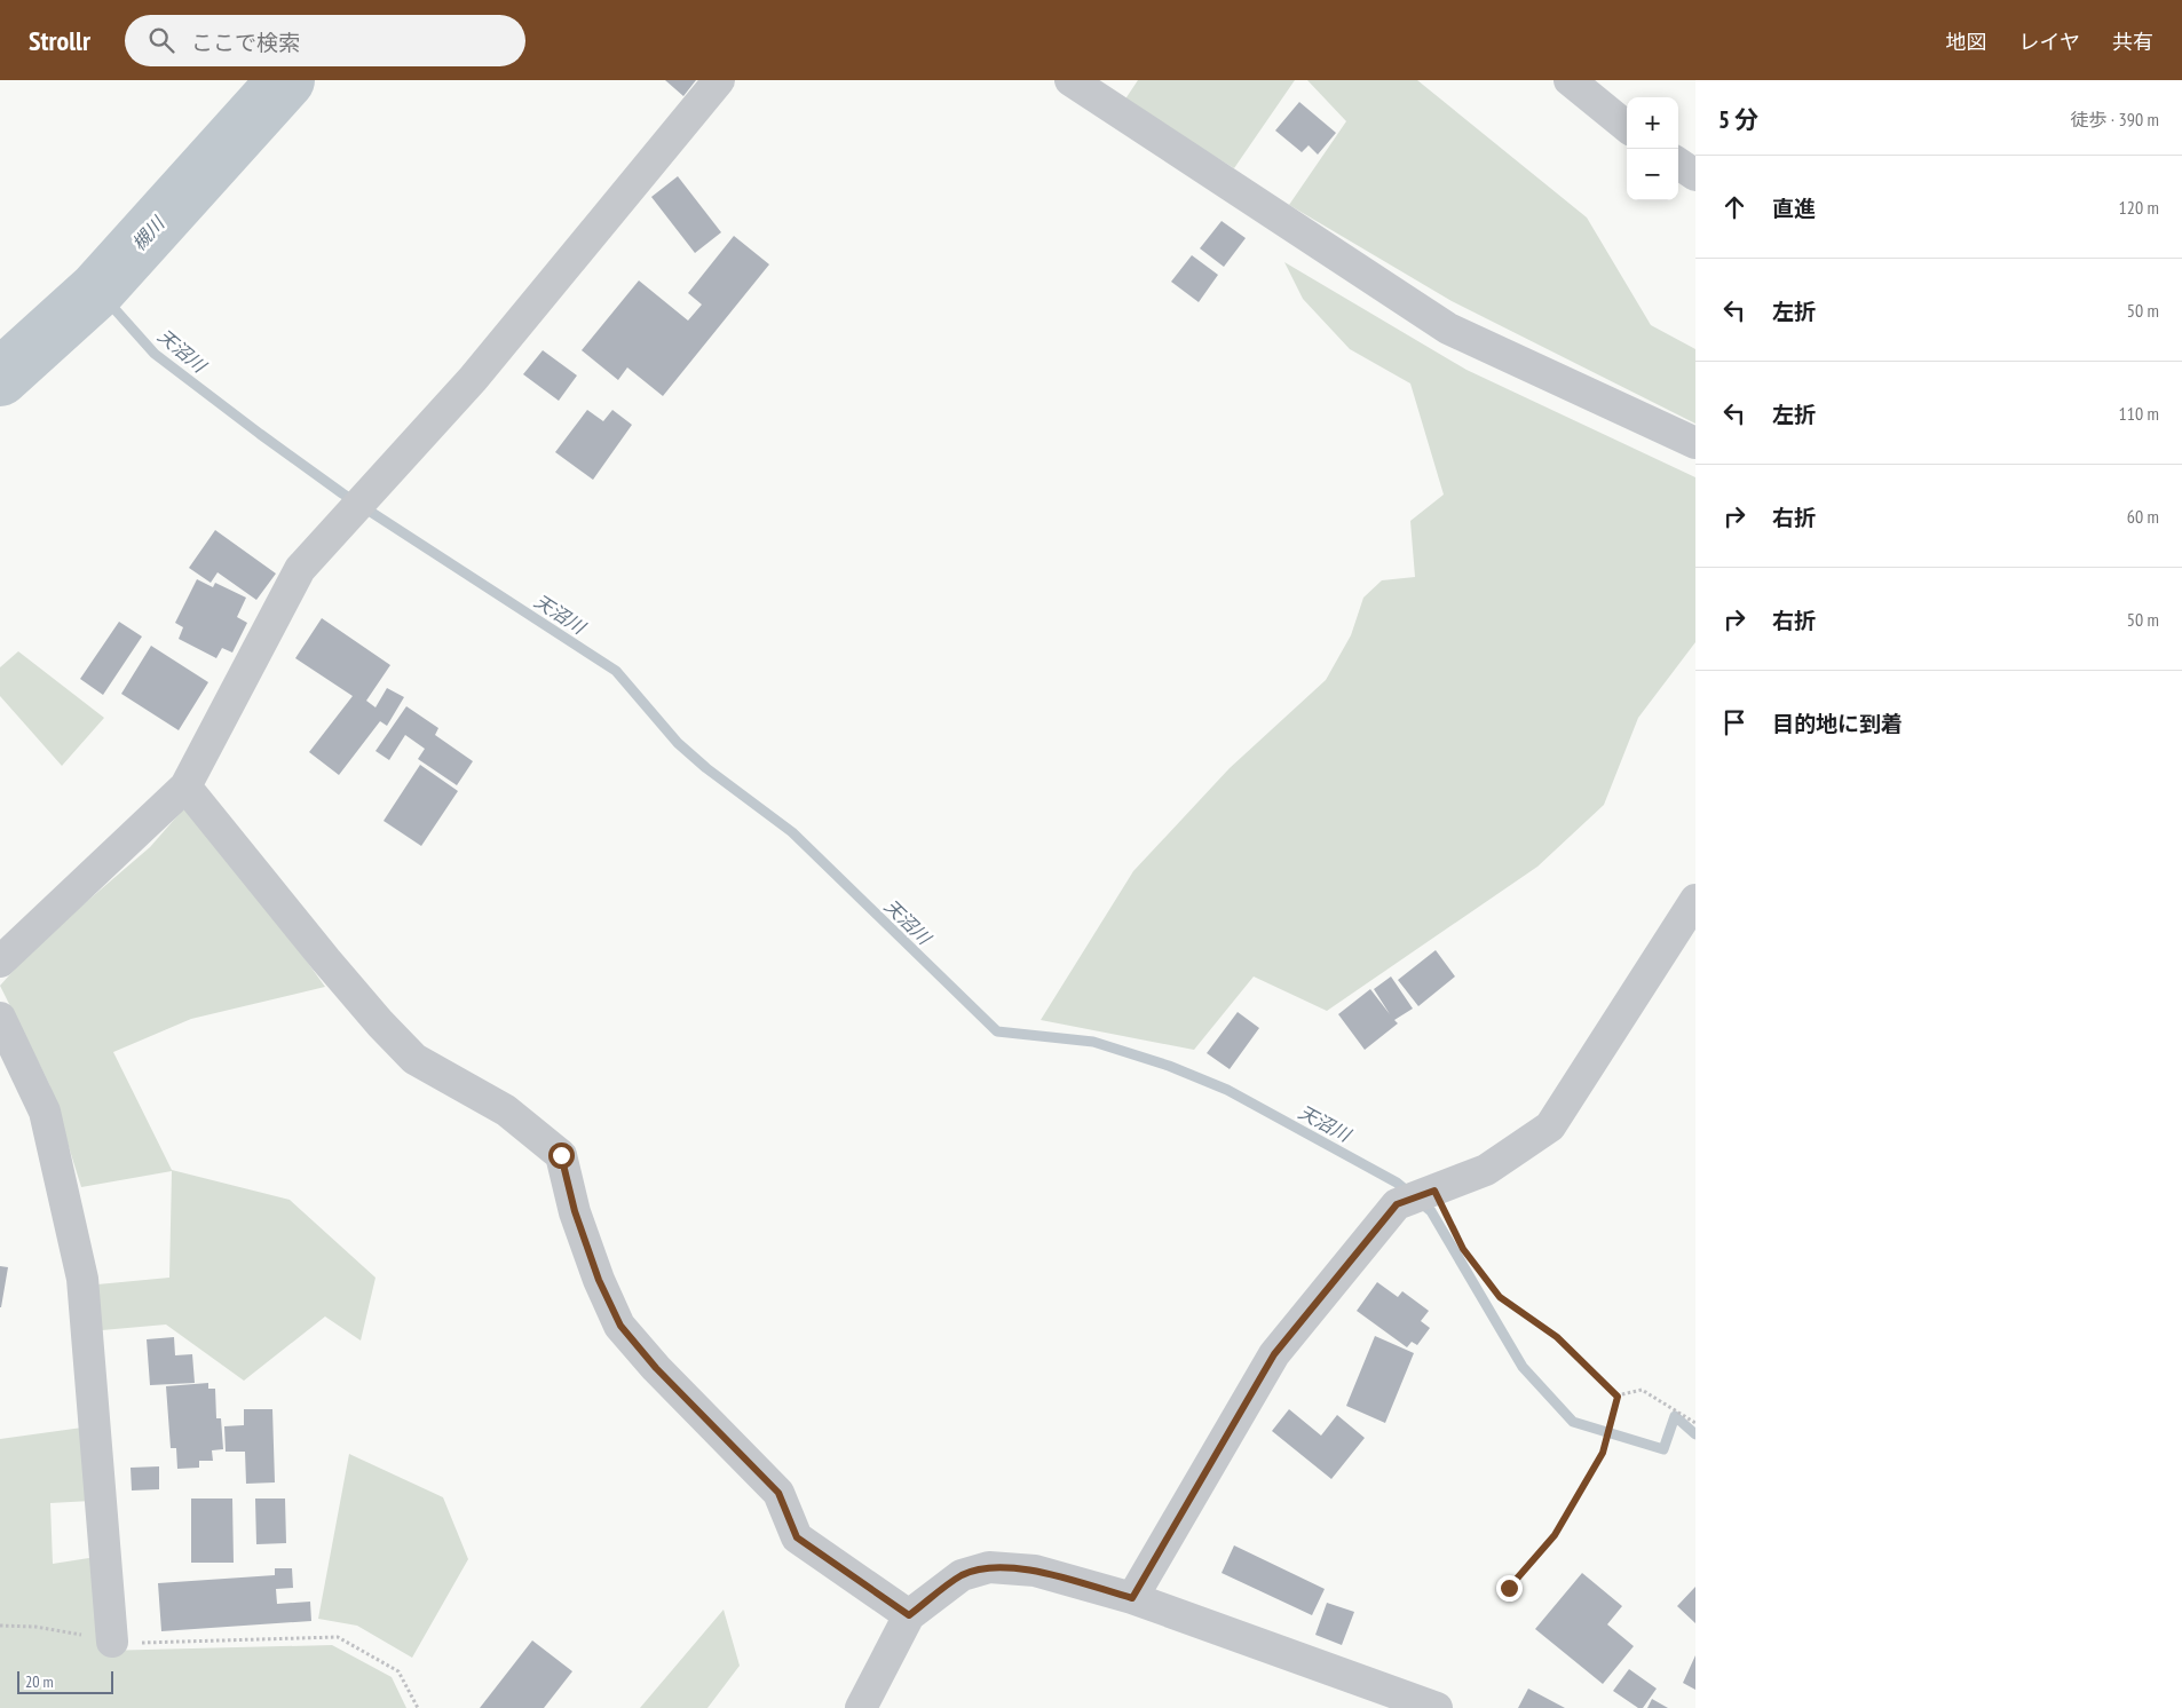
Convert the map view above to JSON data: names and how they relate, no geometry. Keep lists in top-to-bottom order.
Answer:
{
  "water": ["槻川", "天沼川"],
  "scale_bar": "20 m",
  "page": {
    "header": "Strollr",
    "search": "ここで検索",
    "nav": ["地図", "レイヤ", "共有"],
    "heading": ["5 分", "徒歩 · 390 m"],
    "map_buttons": ["+", "−"],
    "list": [
      ["直進", "120 m"],
      ["左折", "50 m"],
      ["左折", "110 m"],
      ["右折", "60 m"],
      ["右折", "50 m"],
      "目的地に到着"
    ],
    "scale": "20 m"
  }
}
